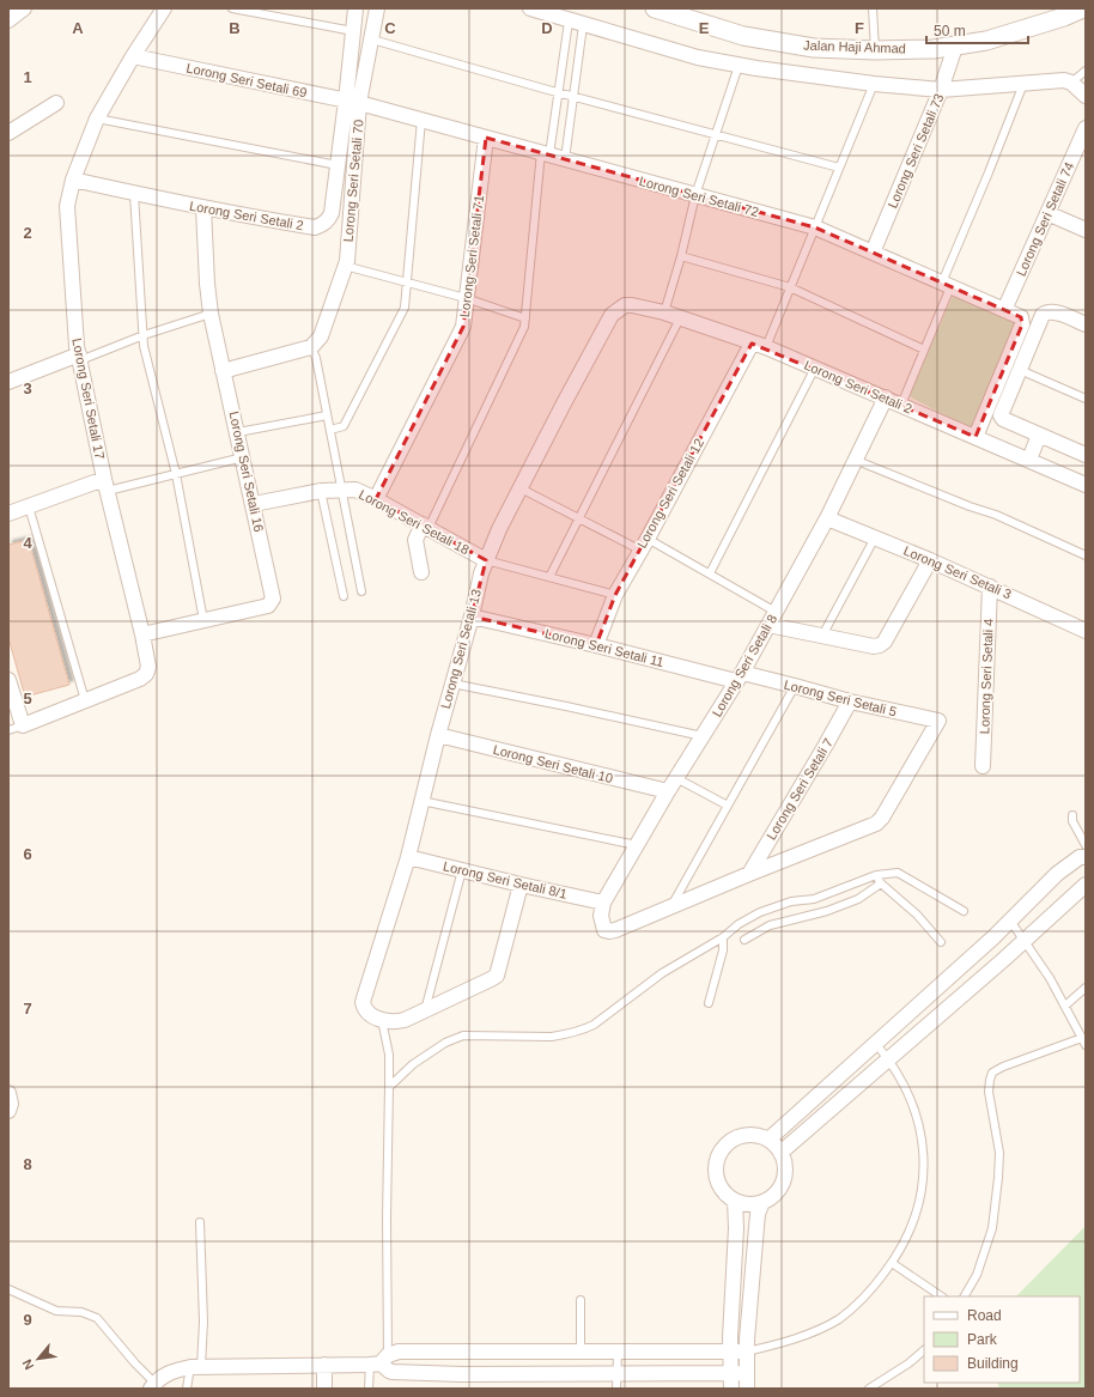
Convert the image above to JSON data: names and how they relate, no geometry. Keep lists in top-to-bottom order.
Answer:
{
  "streets": {
    "street": [
      "Jalan Haji Ahmad",
      "Lorong Seri Setali 69",
      "Lorong Seri Setali 73",
      "Lorong Seri Setali 70",
      "Lorong Seri Setali 72",
      "Lorong Seri Setali 2",
      "Lorong Seri Setali 74",
      "Lorong Seri Setali 71",
      "Lorong Seri Setali 17",
      "Lorong Seri Setali 16",
      "Lorong Seri Setali 12",
      "Lorong Seri Setali 18",
      "Lorong Seri Setali 3",
      "Lorong Seri Setali 11",
      "Lorong Seri Setali 13",
      "Lorong Seri Setali 8",
      "Lorong Seri Setali 4",
      "Lorong Seri Setali 5",
      "Lorong Seri Setali 10",
      "Lorong Seri Setali 7",
      "Lorong Seri Setali 8/1"
    ]
  },
  "crossings": [
    ["Jalan Haji Ahmad", "Lorong Seri Setali 73"],
    ["Lorong Seri Setali 69", "Lorong Seri Setali 70"],
    ["Lorong Seri Setali 69", "Lorong Seri Setali 72"],
    ["Lorong Seri Setali 69", "Lorong Seri Setali 2"],
    ["Lorong Seri Setali 69", "Lorong Seri Setali 17"],
    ["Lorong Seri Setali 73", "Lorong Seri Setali 72"],
    ["Lorong Seri Setali 70", "Lorong Seri Setali 72"],
    ["Lorong Seri Setali 70", "Lorong Seri Setali 2"],
    ["Lorong Seri Setali 72", "Lorong Seri Setali 2"],
    ["Lorong Seri Setali 72", "Lorong Seri Setali 74"],
    ["Lorong Seri Setali 72", "Lorong Seri Setali 71"],
    ["Lorong Seri Setali 2", "Lorong Seri Setali 17"],
    ["Lorong Seri Setali 2", "Lorong Seri Setali 16"],
    ["Lorong Seri Setali 2", "Lorong Seri Setali 12"],
    ["Lorong Seri Setali 2", "Lorong Seri Setali 13"],
    ["Lorong Seri Setali 2", "Lorong Seri Setali 8"],
    ["Lorong Seri Setali 71", "Lorong Seri Setali 18"],
    ["Lorong Seri Setali 17", "Lorong Seri Setali 16"],
    ["Lorong Seri Setali 16", "Lorong Seri Setali 18"],
    ["Lorong Seri Setali 12", "Lorong Seri Setali 11"],
    ["Lorong Seri Setali 18", "Lorong Seri Setali 13"],
    ["Lorong Seri Setali 3", "Lorong Seri Setali 8"],
    ["Lorong Seri Setali 3", "Lorong Seri Setali 4"],
    ["Lorong Seri Setali 11", "Lorong Seri Setali 13"],
    ["Lorong Seri Setali 11", "Lorong Seri Setali 8"],
    ["Lorong Seri Setali 11", "Lorong Seri Setali 5"],
    ["Lorong Seri Setali 13", "Lorong Seri Setali 10"],
    ["Lorong Seri Setali 13", "Lorong Seri Setali 8/1"],
    ["Lorong Seri Setali 8", "Lorong Seri Setali 5"],
    ["Lorong Seri Setali 8", "Lorong Seri Setali 10"],
    ["Lorong Seri Setali 8", "Lorong Seri Setali 8/1"],
    ["Lorong Seri Setali 5", "Lorong Seri Setali 7"]
  ],
  "legend": ["Road", "Park", "Building"],
  "scale_bar": "50 m",
  "north": "bottom left",
  "grid": {
    "columns": [
      "A",
      "B",
      "C",
      "D",
      "E",
      "F"
    ],
    "rows": [
      "1",
      "2",
      "3",
      "4",
      "5",
      "6",
      "7",
      "8",
      "9"
    ]
  }
}
